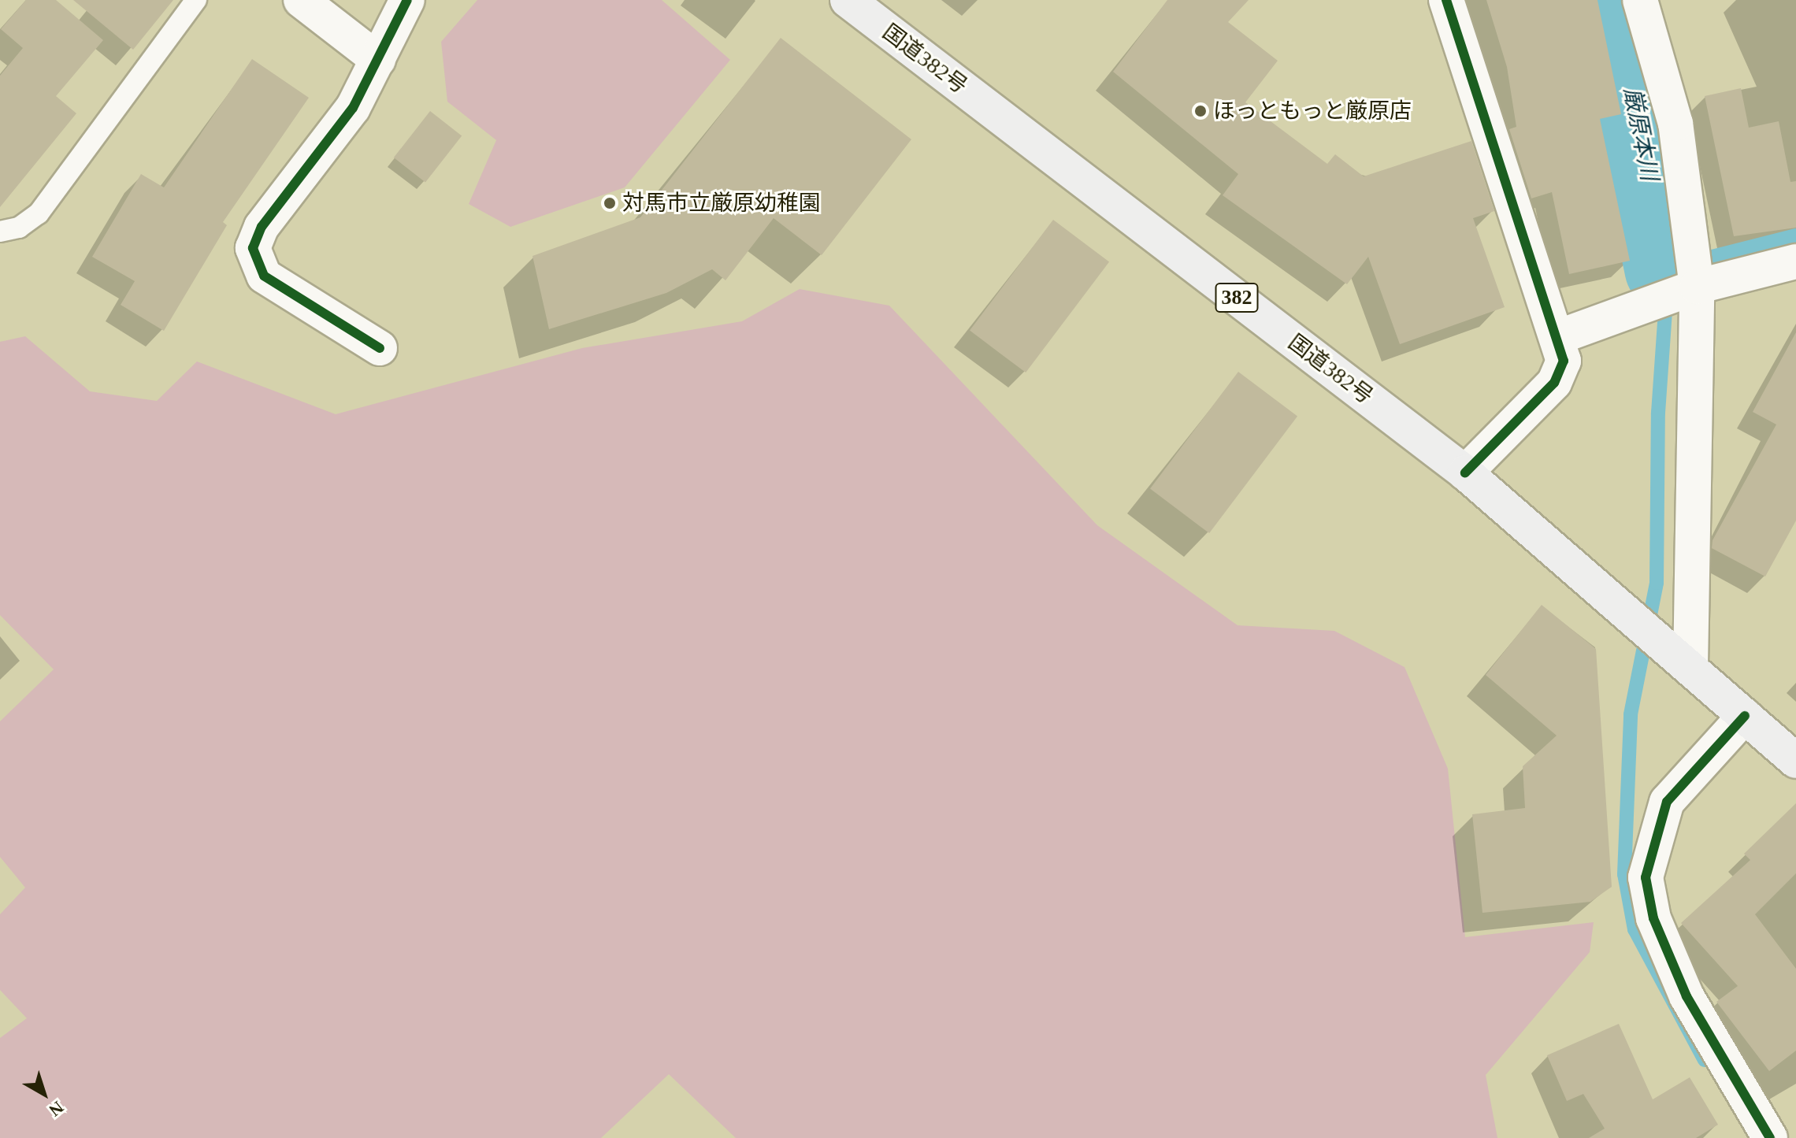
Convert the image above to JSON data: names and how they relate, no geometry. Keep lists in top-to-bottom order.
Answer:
{
  "streets": {
    "highway": ["国道382号", "382"]
  },
  "water": ["厳原本川"],
  "places": ["ほっともっと厳原店", "対馬市立厳原幼稚園"],
  "north": "bottom right"
}
